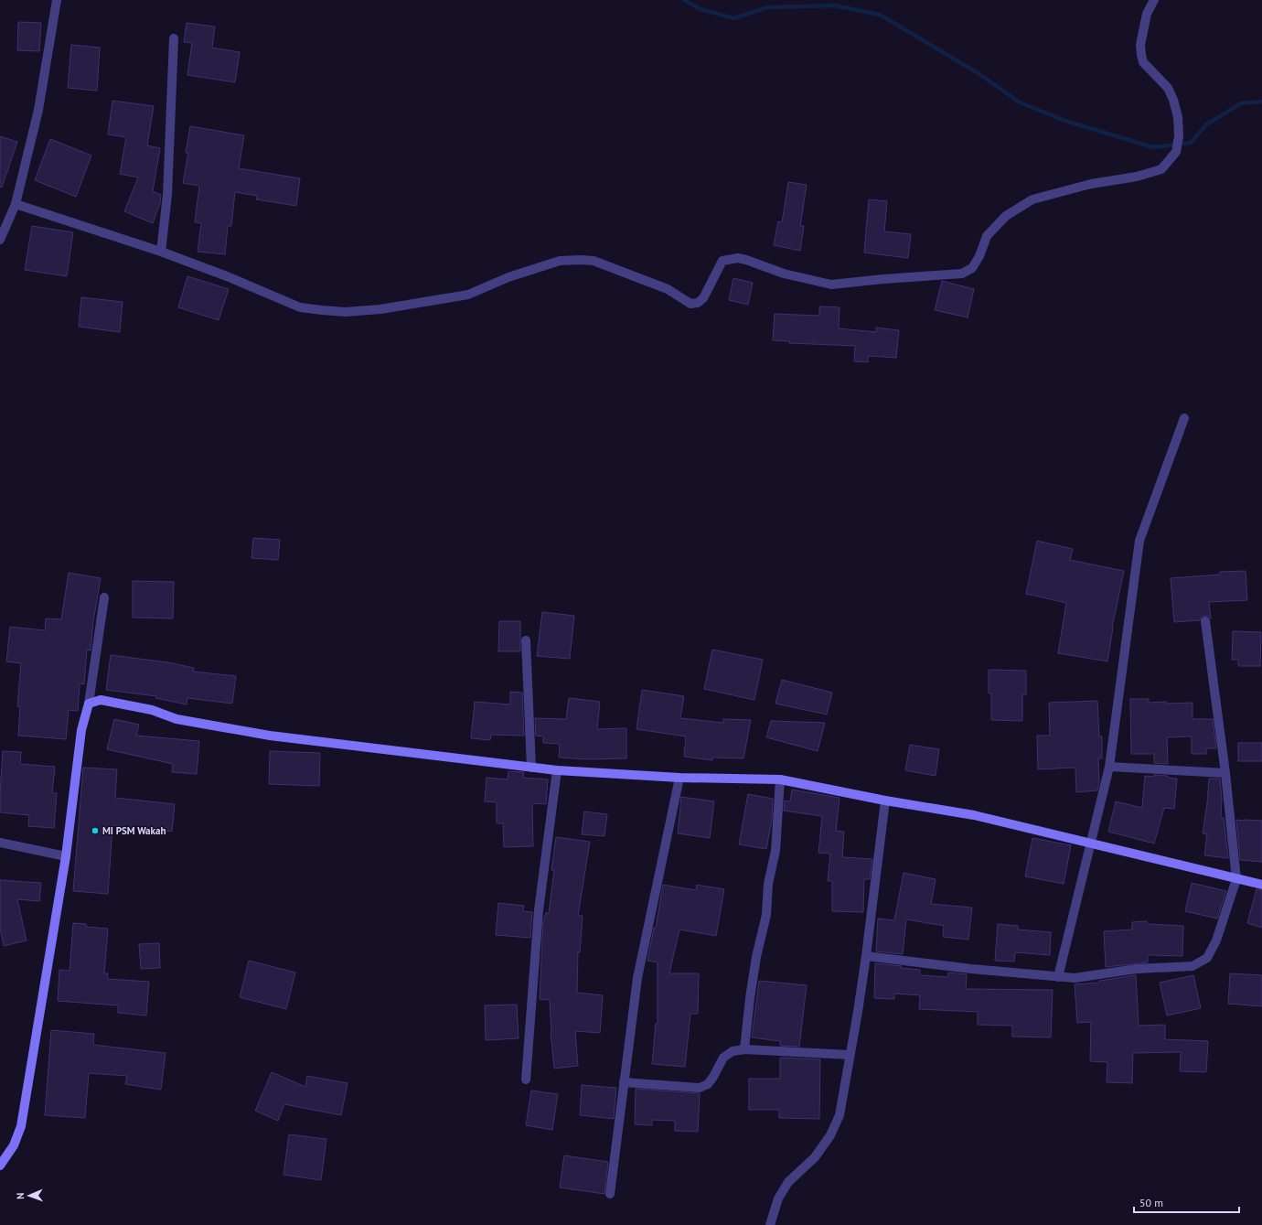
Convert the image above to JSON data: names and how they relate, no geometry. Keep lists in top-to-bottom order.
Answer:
{
  "places": ["MI PSM Wakah"],
  "scale_bar": "50 m",
  "north": "left"
}
